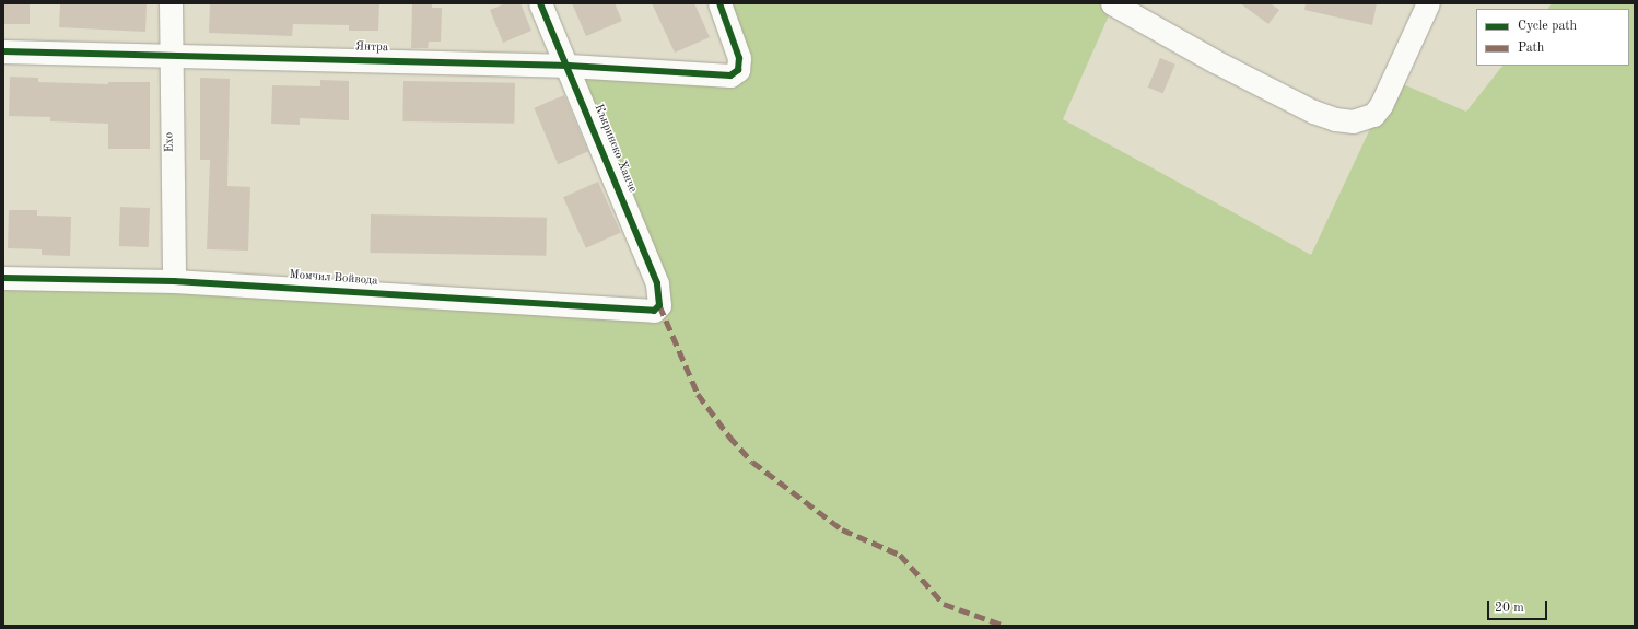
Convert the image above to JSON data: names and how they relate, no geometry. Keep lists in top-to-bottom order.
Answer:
{
  "streets": {
    "street": [
      "Янтра",
      "Ехо",
      "Къкринско Ханче",
      "Момчил Войвода"
    ]
  },
  "crossings": [
    ["Янтра", "Ехо"],
    ["Янтра", "Къкринско Ханче"],
    ["Ехо", "Момчил Войвода"],
    ["Къкринско Ханче", "Момчил Войвода"]
  ],
  "legend": ["Cycle path", "Path"],
  "scale_bar": "20 m"
}
